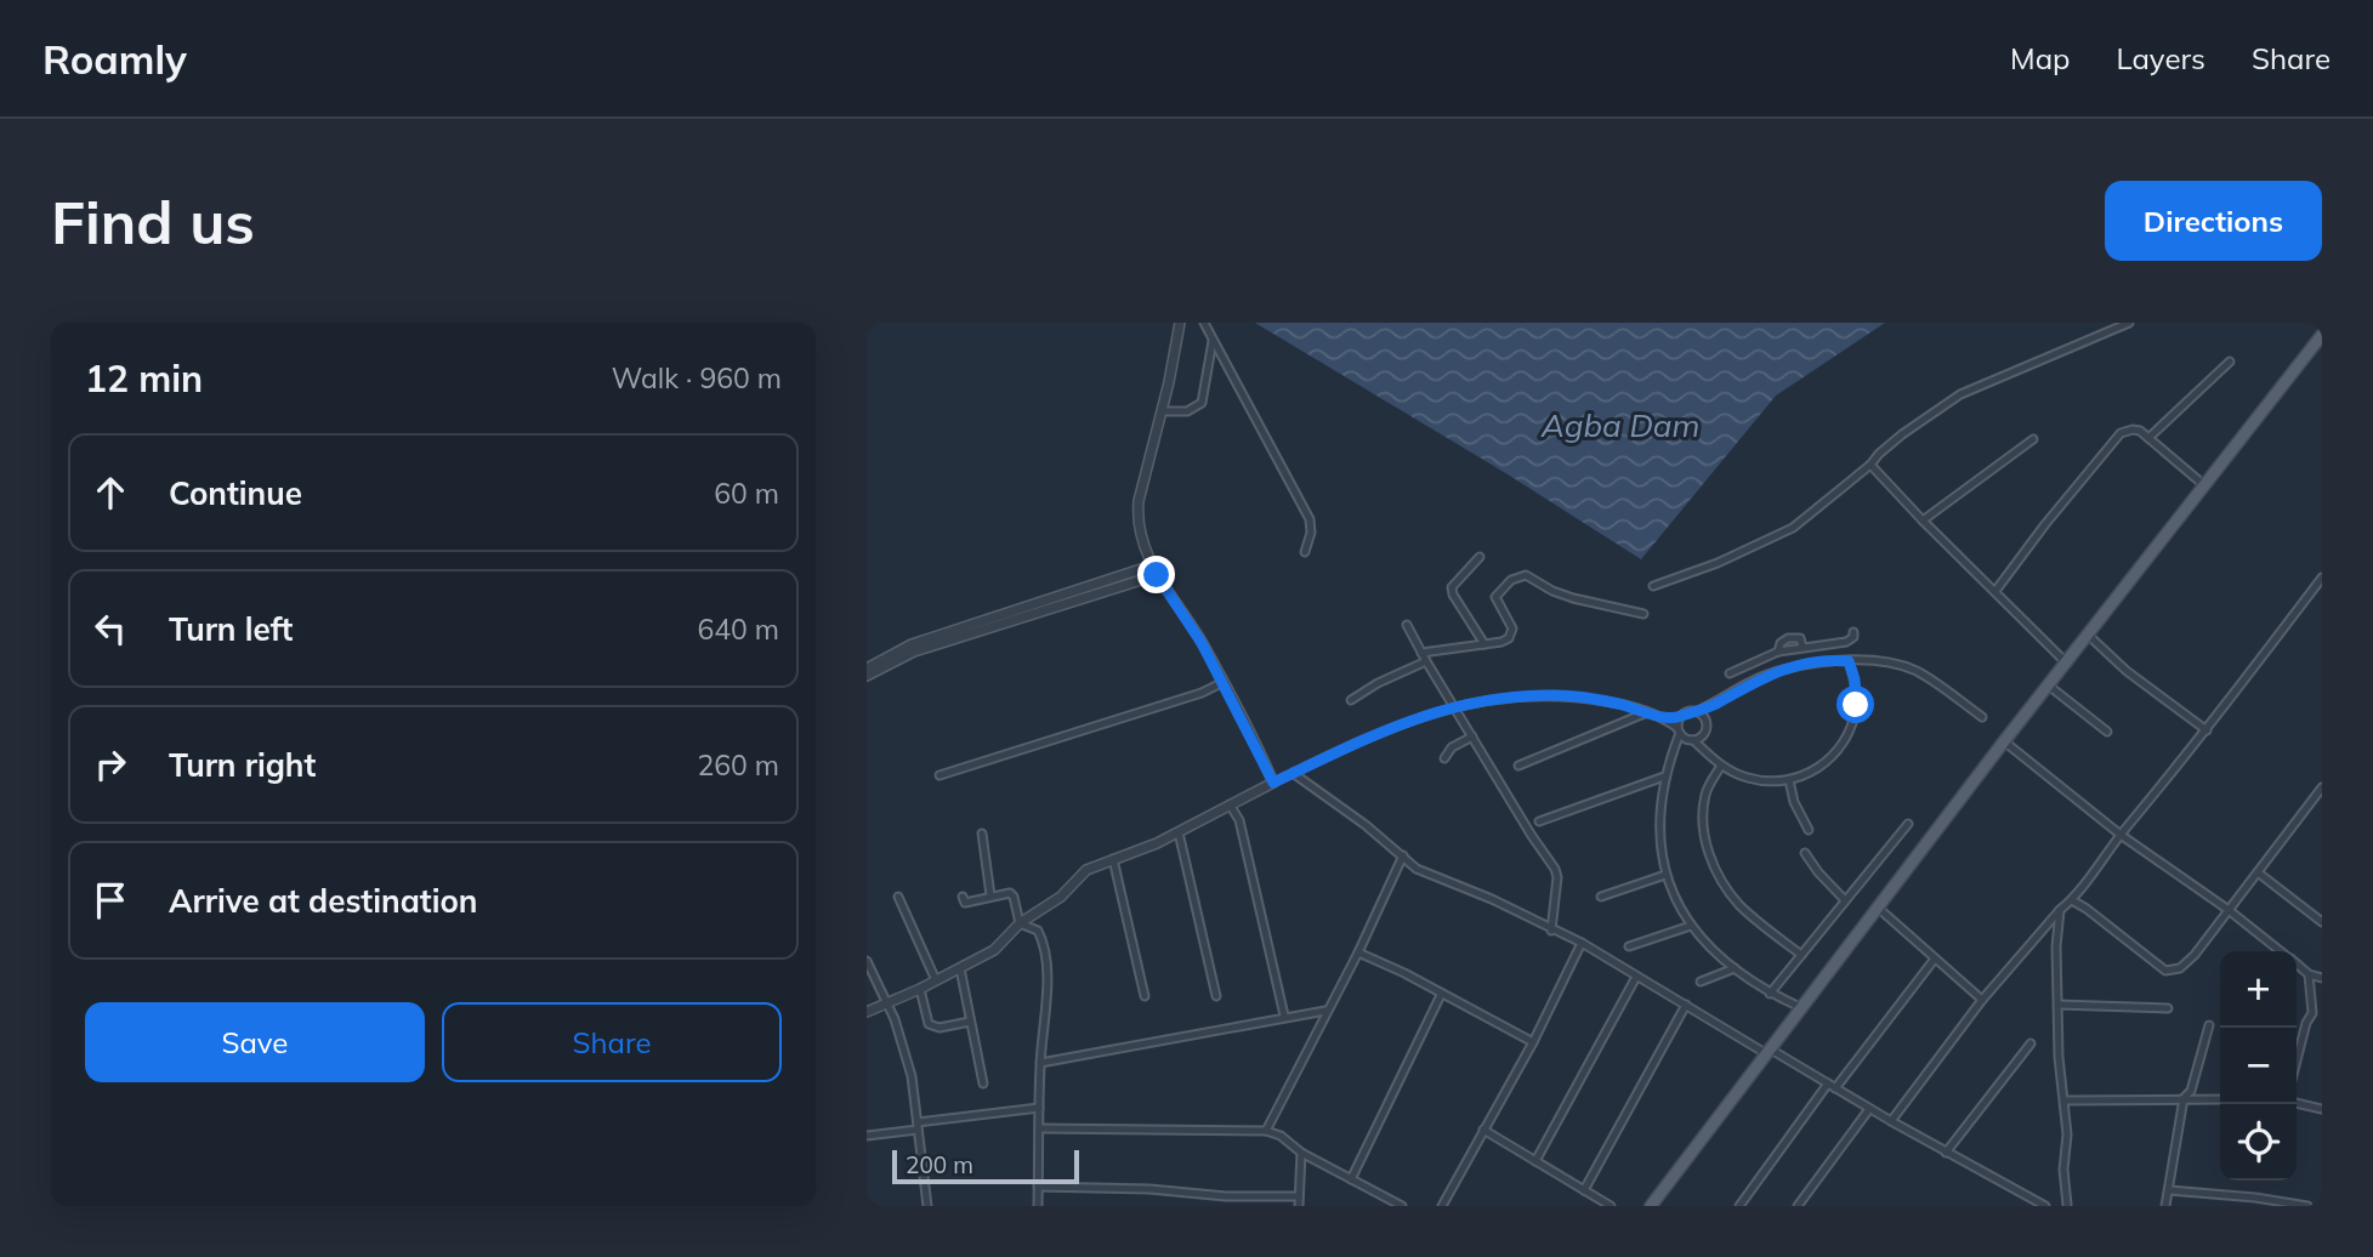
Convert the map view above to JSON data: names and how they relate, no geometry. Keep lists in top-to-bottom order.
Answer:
{
  "water": ["Agba Dam"],
  "scale_bar": "200 m",
  "page": {
    "header": "Roamly",
    "nav": ["Map", "Layers", "Share"],
    "buttons": [
      "Directions",
      ["Save", "Share"]
    ],
    "title": "Find us",
    "heading": ["12 min", "Walk · 960 m"],
    "list": [
      ["Continue", "60 m"],
      ["Turn left", "640 m"],
      ["Turn right", "260 m"],
      "Arrive at destination"
    ],
    "map_buttons": ["+", "−"],
    "scale": "200 m"
  }
}
